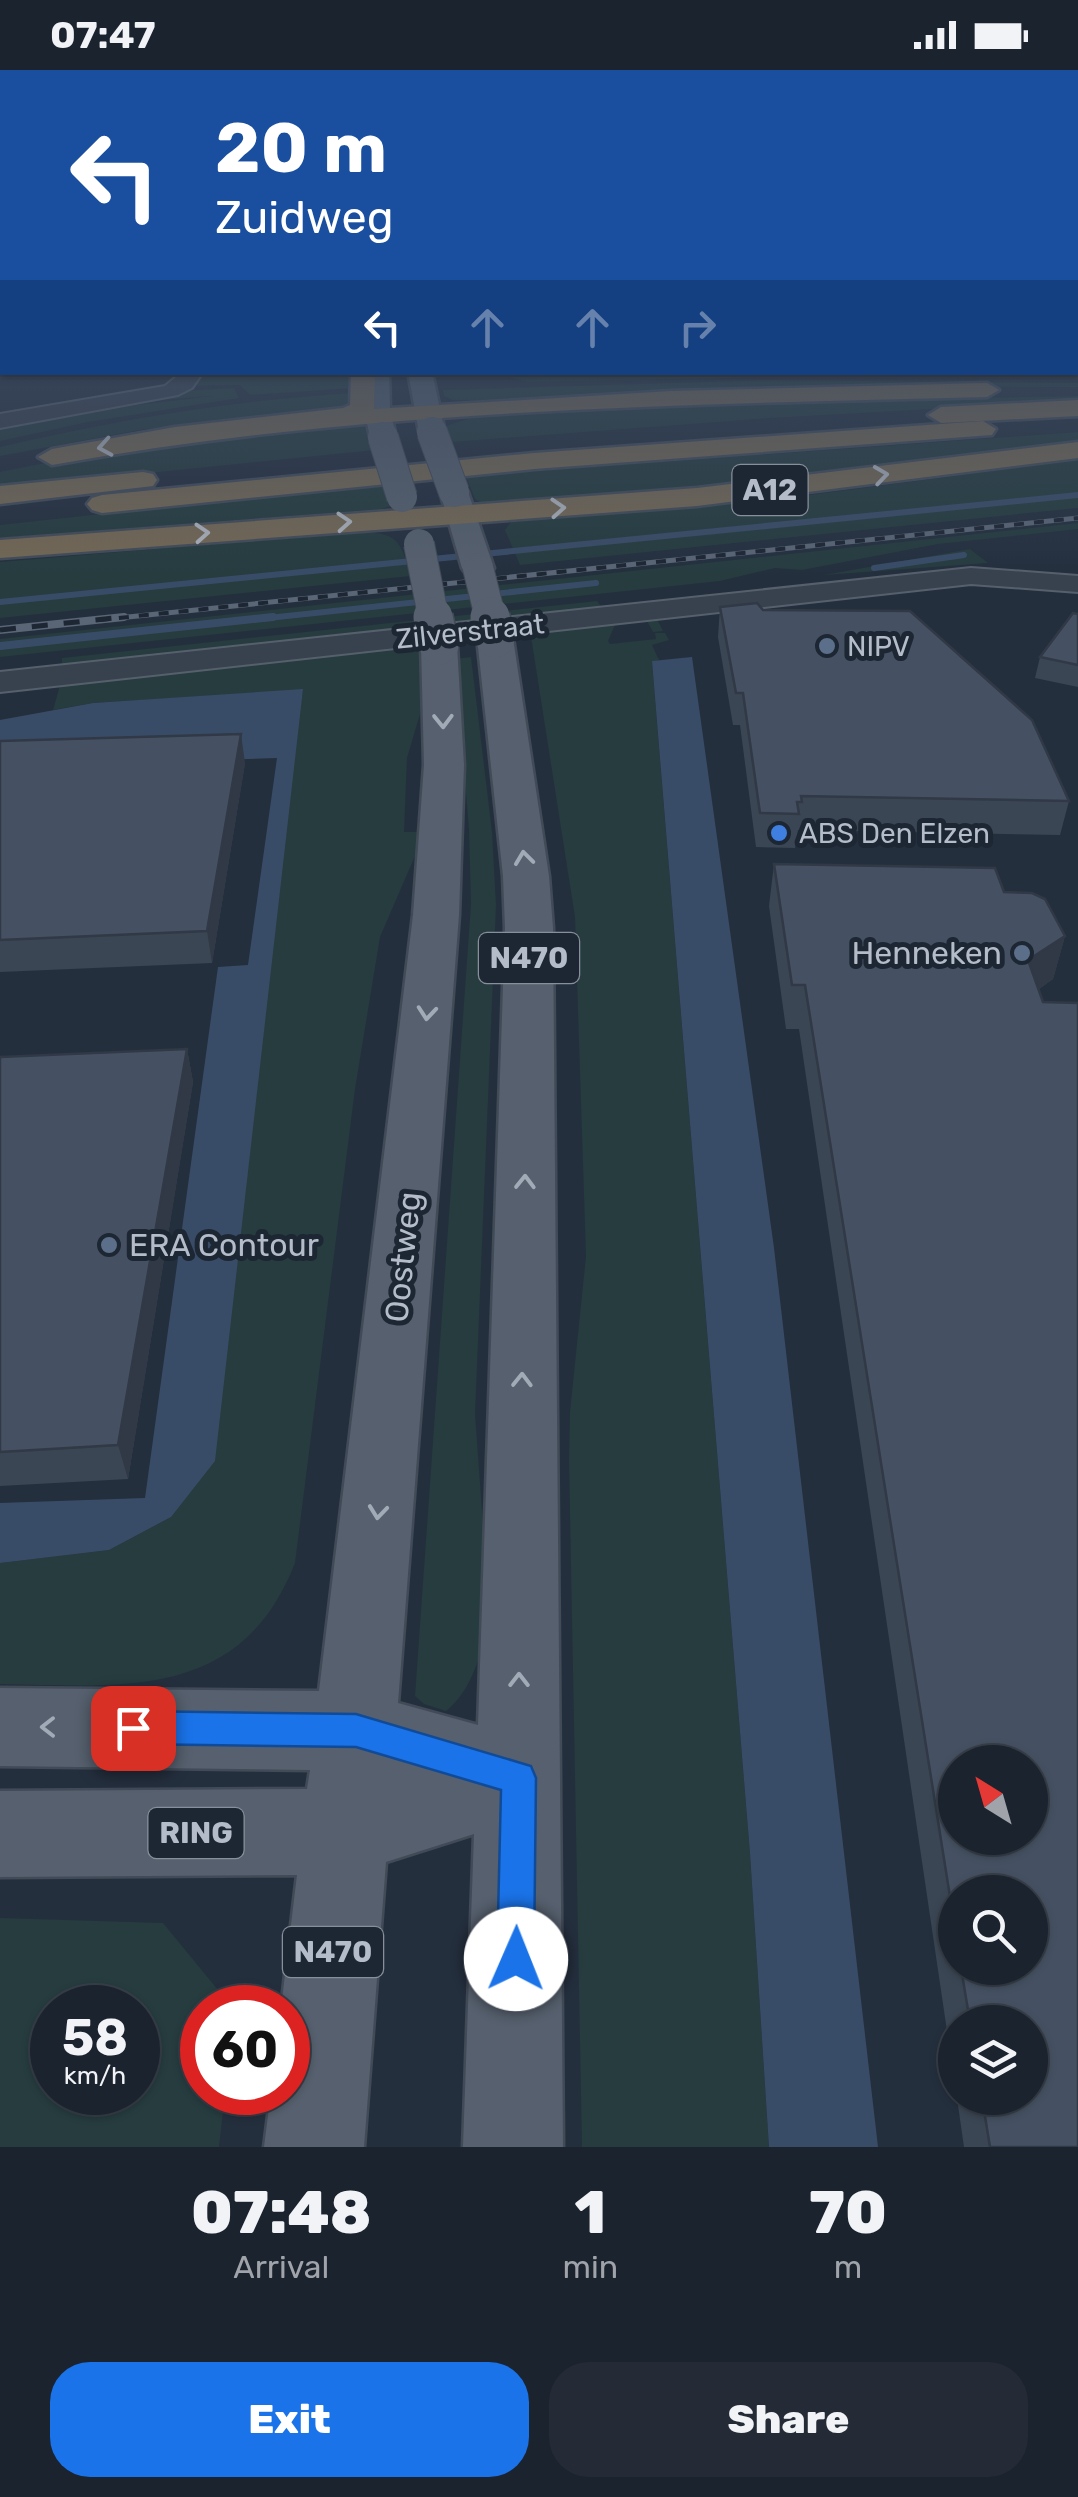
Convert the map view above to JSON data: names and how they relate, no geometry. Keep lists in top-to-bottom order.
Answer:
{
  "streets": {
    "highway": ["A12"],
    "main road": ["N470", "Oostweg", "RING"],
    "street": ["Zilverstraat"]
  },
  "crossings": [
    ["A12", "N470"],
    ["A12", "Oostweg"],
    ["N470", "RING"],
    ["Oostweg", "RING"]
  ],
  "places": [
    "NIPV",
    "ABS Den Elzen",
    "Henneken",
    "ERA Contour"
  ],
  "north": "top left",
  "page": {
    "status": "07:47",
    "turn": ["20 m", "Zuidweg"],
    "speed": "58 km/h",
    "limit": "60",
    "eta": [
      "07:48",
      "Arrival",
      "1",
      "min",
      "70",
      "m"
    ],
    "buttons": ["Exit", "Share"]
  }
}
